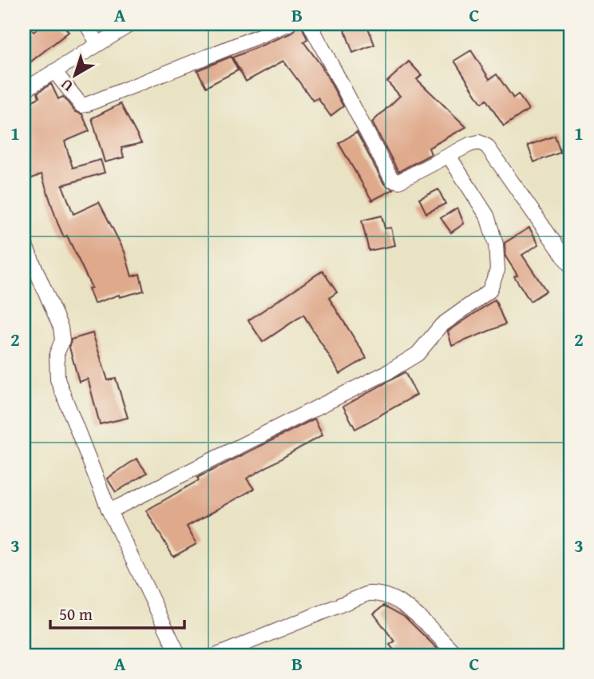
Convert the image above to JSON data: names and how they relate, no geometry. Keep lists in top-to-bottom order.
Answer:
{
  "scale_bar": "50 m",
  "north": "bottom left",
  "grid": {
    "columns": ["A", "B", "C"],
    "rows": ["1", "2", "3"]
  }
}
